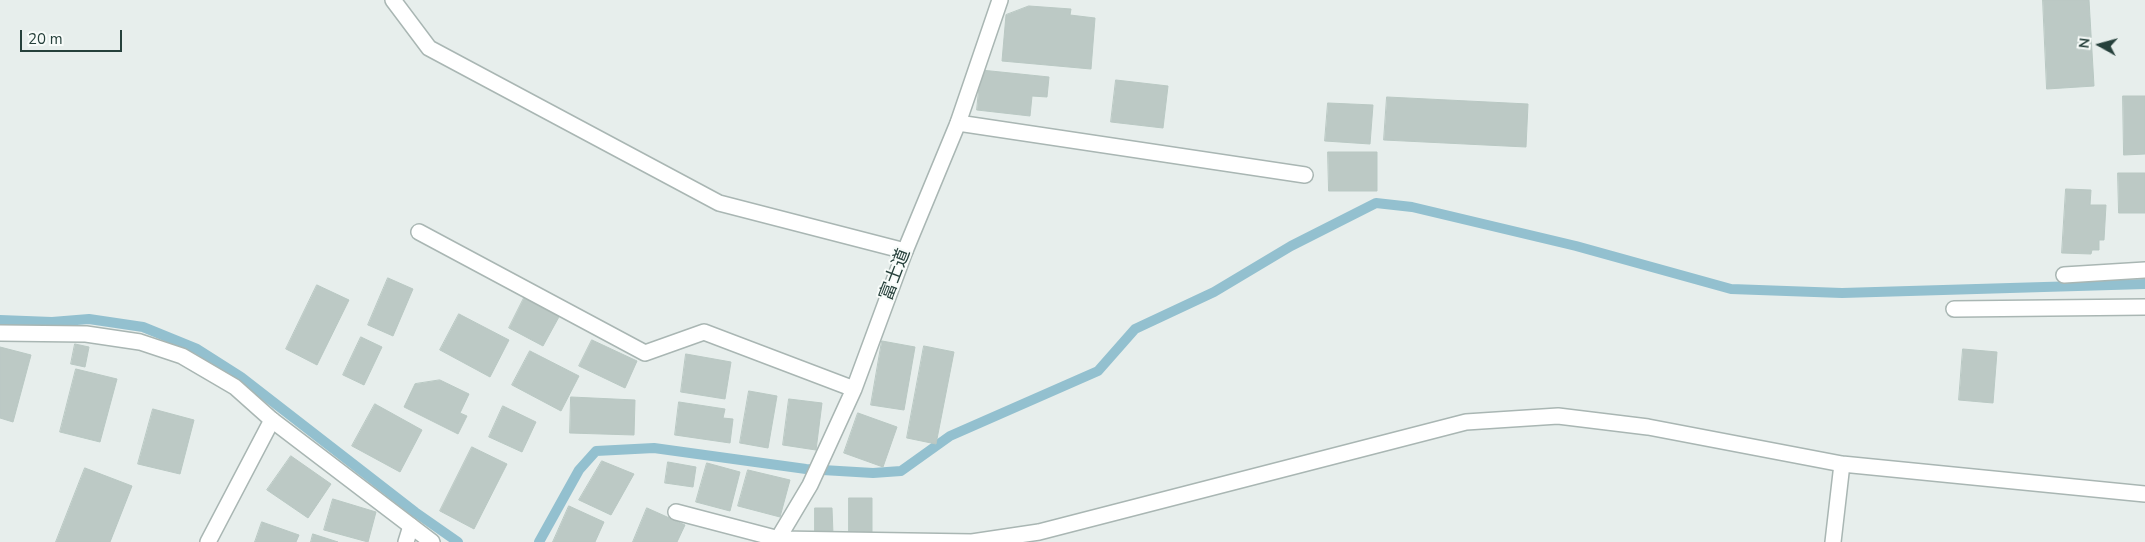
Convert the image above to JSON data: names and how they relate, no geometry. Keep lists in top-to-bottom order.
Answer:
{
  "streets": {
    "street": ["富士道"]
  },
  "scale_bar": "20 m",
  "north": "left"
}
